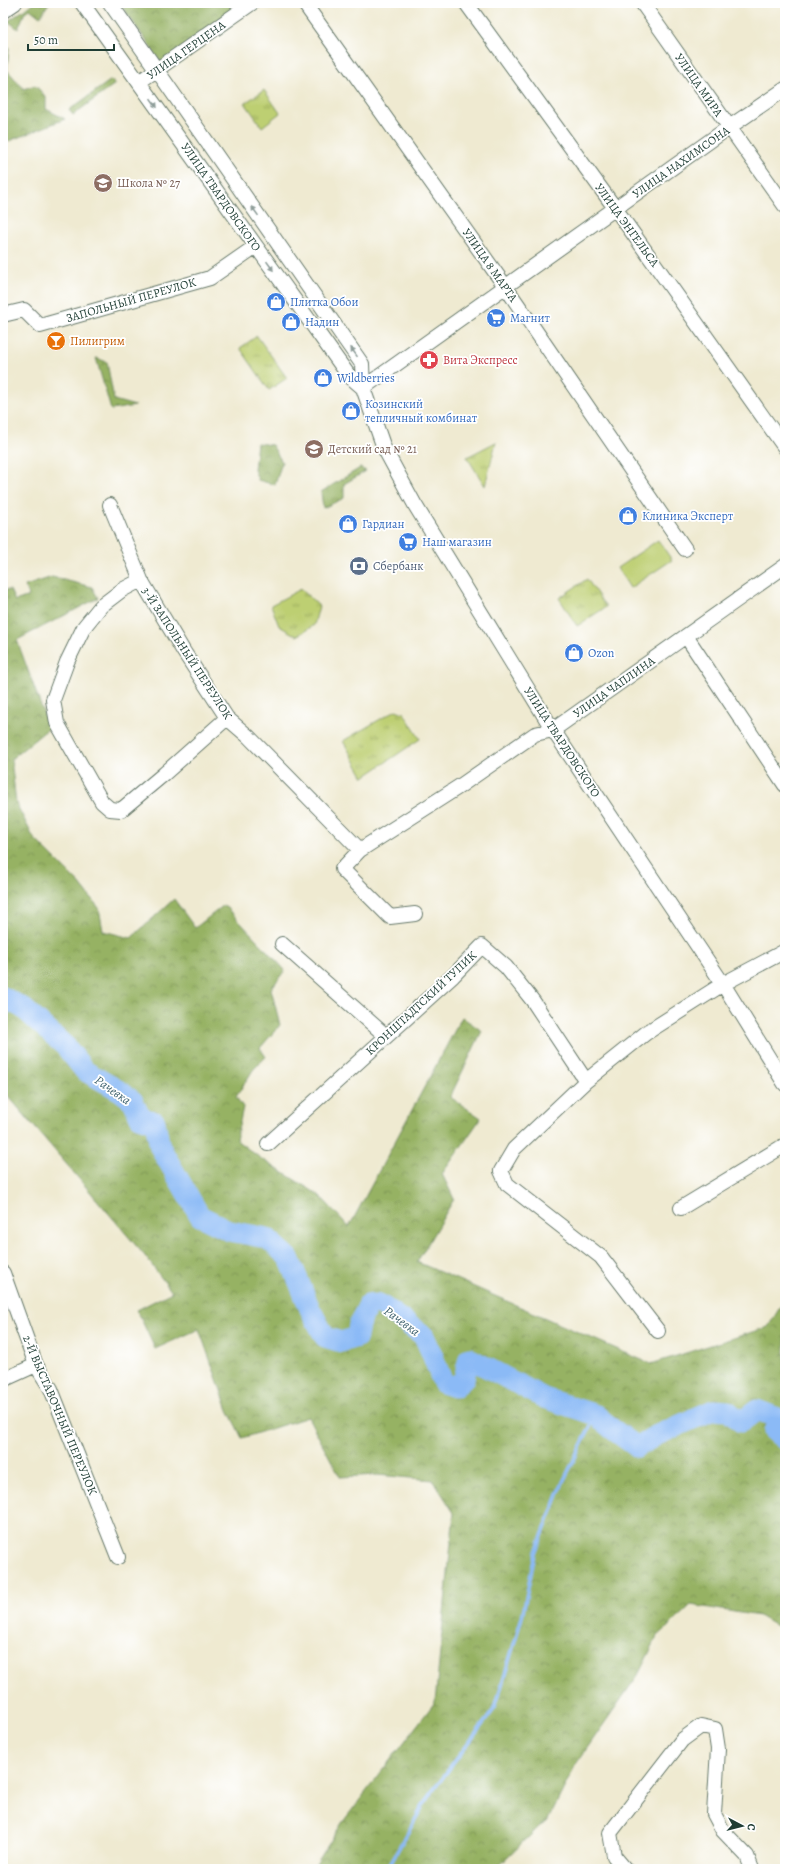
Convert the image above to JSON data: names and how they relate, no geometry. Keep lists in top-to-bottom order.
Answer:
{
  "streets": {
    "street": [
      "УЛИЦА ГЕРЦЕНА",
      "УЛИЦА МИРА",
      "УЛИЦА НАХИМСОНА",
      "УЛИЦА ТВАРДОВСКОГО",
      "УЛИЦА ЭНГЕЛЬСА",
      "УЛИЦА 8 МАРТА",
      "ЗАПОЛЬНЫЙ ПЕРЕУЛОК",
      "3-Й ЗАПОЛЬНЫЙ ПЕРЕУЛОК",
      "УЛИЦА ЧАПЛИНА",
      "КРОНШТАДТСКИЙ ТУПИК",
      "2-Й ВЫСТАВОЧНЫЙ ПЕРЕУЛОК"
    ]
  },
  "crossings": [
    ["УЛИЦА ГЕРЦЕНА", "УЛИЦА ТВАРДОВСКОГО"],
    ["УЛИЦА МИРА", "УЛИЦА НАХИМСОНА"],
    ["УЛИЦА НАХИМСОНА", "УЛИЦА ТВАРДОВСКОГО"],
    ["УЛИЦА НАХИМСОНА", "УЛИЦА ЭНГЕЛЬСА"],
    ["УЛИЦА НАХИМСОНА", "УЛИЦА 8 МАРТА"],
    ["УЛИЦА ТВАРДОВСКОГО", "ЗАПОЛЬНЫЙ ПЕРЕУЛОК"],
    ["УЛИЦА ТВАРДОВСКОГО", "УЛИЦА ЧАПЛИНА"],
    ["3-Й ЗАПОЛЬНЫЙ ПЕРЕУЛОК", "УЛИЦА ЧАПЛИНА"]
  ],
  "water": ["Рачевка"],
  "places": {
    "school or university": ["Школа № 27", "Детский сад № 21"],
    "shop": [
      "Плитка Обои",
      "Надин",
      "Wildberries",
      "Козинский тепличный комбинат",
      "Клиника Эксперт",
      "Гардиан",
      "Ozon"
    ],
    "supermarket": ["Магнит", "Наш магазин"],
    "bar": ["Пилигрим"],
    "pharmacy": ["Вита Экспресс"],
    "bank": ["Сбербанк"]
  },
  "scale_bar": "50 m",
  "north": "right"
}
